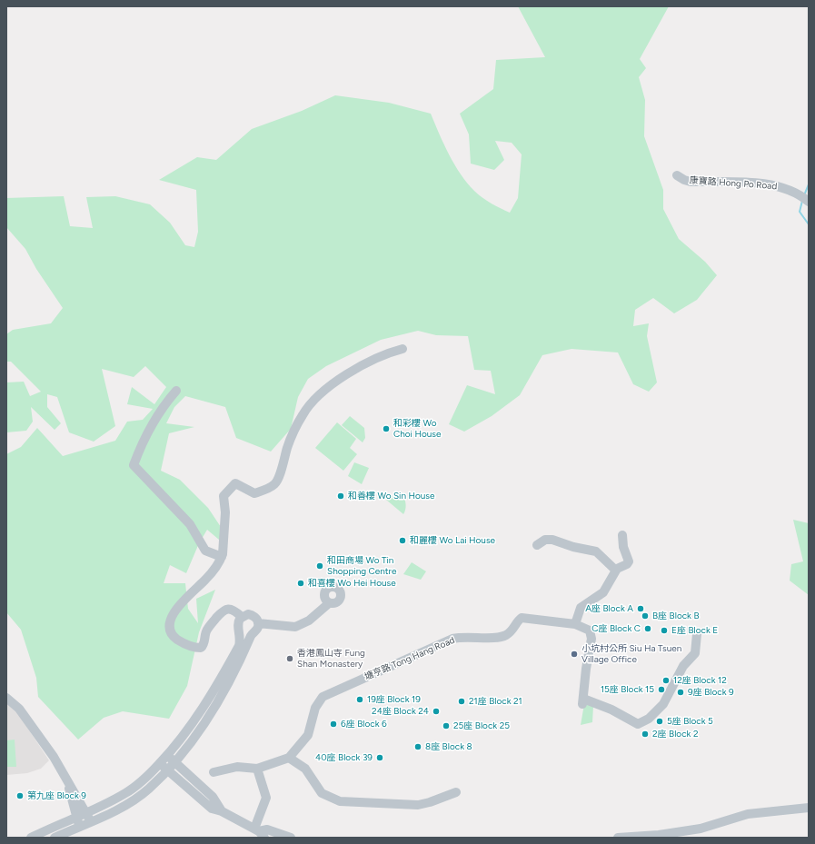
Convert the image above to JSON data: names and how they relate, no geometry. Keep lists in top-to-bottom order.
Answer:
{
  "streets": {
    "street": ["康寶路 Hong Po Road", "塘亨路 Tong Hang Road"]
  },
  "places": [
    "和彩樓 Wo Choi House",
    "和善樓 Wo Sin House",
    "和麗樓 Wo Lai House",
    "和田商場 Wo Tin Shopping Centre",
    "和喜樓 Wo Hei House",
    "A座 Block A",
    "B座 Block B",
    "C座 Block C",
    "E座 Block E",
    "小坑村公所 Siu Ha Tsuen Village Office",
    "香港鳳山寺 Fung Shan Monastery",
    "12座 Block 12",
    "15座 Block 15",
    "9座 Block 9",
    "19座 Block 19",
    "21座 Block 21",
    "24座 Block 24",
    "5座 Block 5",
    "6座 Block 6",
    "25座 Block 25",
    "2座 Block 2",
    "8座 Block 8",
    "40座 Block 39",
    "第九座 Block 9"
  ]
}
